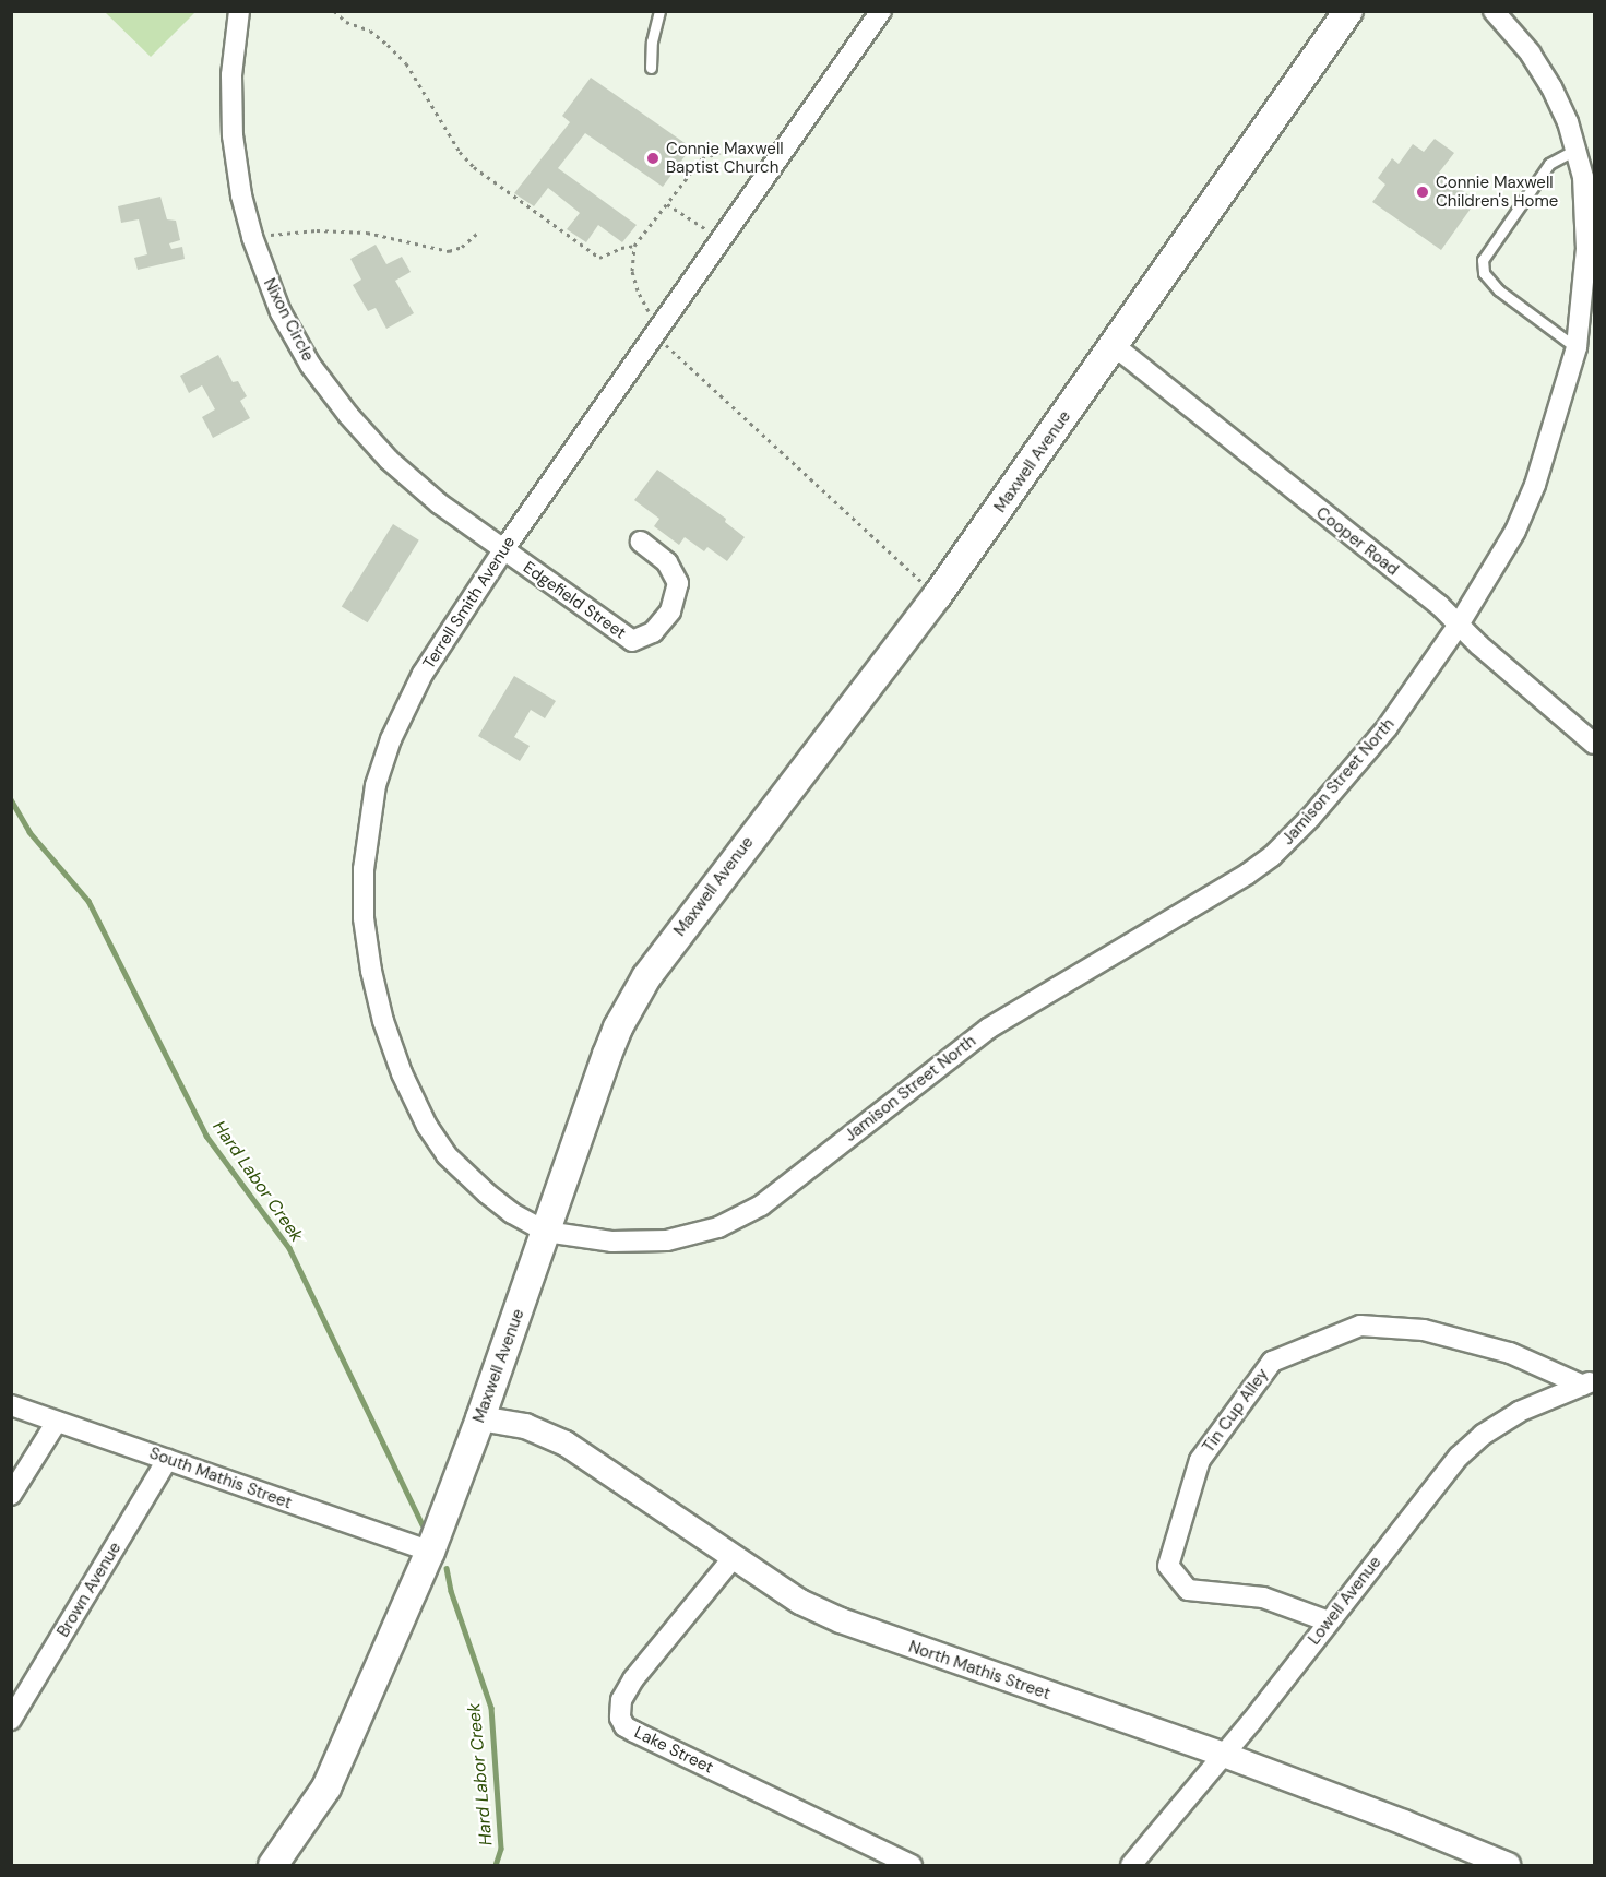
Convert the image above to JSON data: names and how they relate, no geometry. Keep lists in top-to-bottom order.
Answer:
{
  "streets": {
    "main road": ["Maxwell Avenue"],
    "street": [
      "Nixon Circle",
      "Cooper Road",
      "Edgefield Street",
      "Terrell Smith Avenue",
      "Jamison Street North",
      "Tin Cup Alley",
      "South Mathis Street",
      "Brown Avenue",
      "Lowell Avenue",
      "North Mathis Street",
      "Lake Street"
    ]
  },
  "crossings": [
    ["Nixon Circle", "Edgefield Street"],
    ["Nixon Circle", "Terrell Smith Avenue"],
    ["Maxwell Avenue", "Cooper Road"],
    ["Maxwell Avenue", "Terrell Smith Avenue"],
    ["Maxwell Avenue", "Jamison Street North"],
    ["Maxwell Avenue", "South Mathis Street"],
    ["Maxwell Avenue", "North Mathis Street"],
    ["Cooper Road", "Jamison Street North"],
    ["Edgefield Street", "Terrell Smith Avenue"],
    ["Terrell Smith Avenue", "Jamison Street North"],
    ["Tin Cup Alley", "Lowell Avenue"],
    ["South Mathis Street", "Brown Avenue"],
    ["Lowell Avenue", "North Mathis Street"],
    ["North Mathis Street", "Lake Street"]
  ],
  "water": ["Hard Labor Creek"],
  "places": ["Connie Maxwell Baptist Church", "Connie Maxwell Children's Home"]
}
